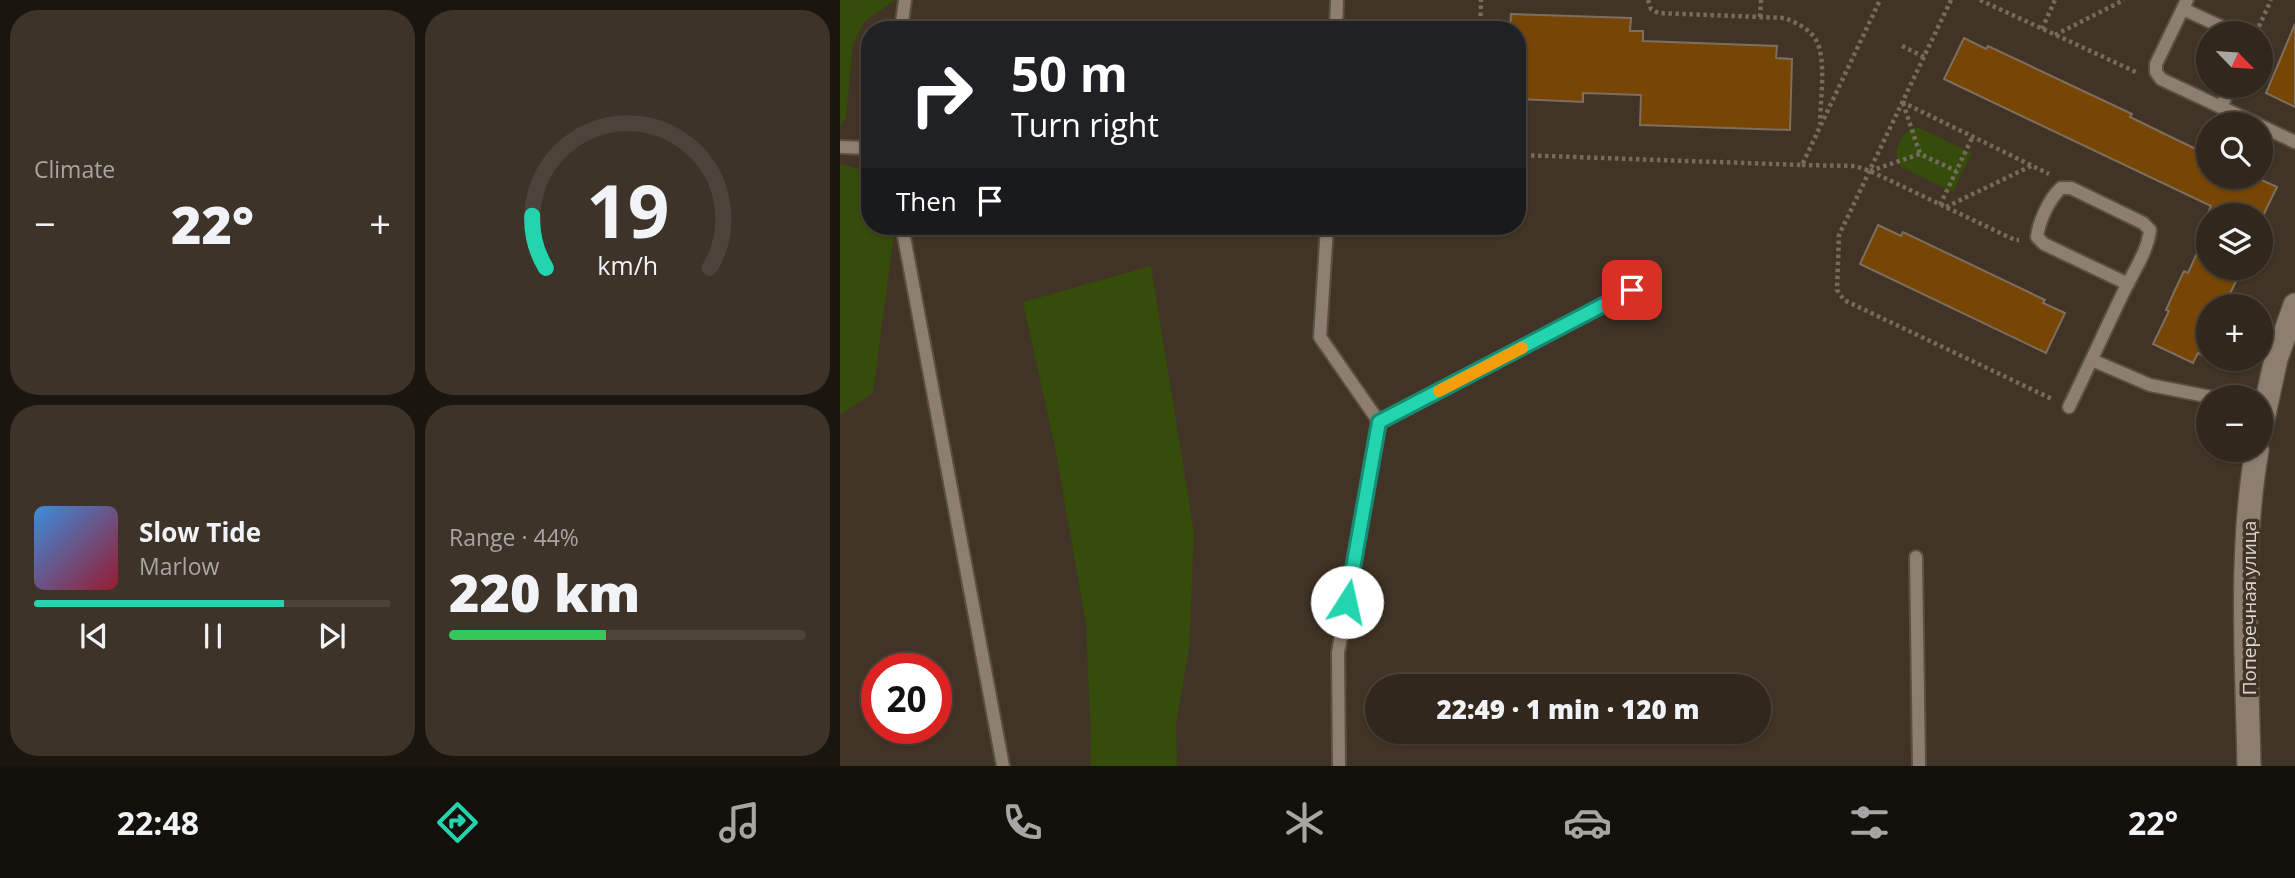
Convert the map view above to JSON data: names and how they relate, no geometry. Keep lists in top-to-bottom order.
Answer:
{
  "streets": {
    "street": ["Поперечная улица"]
  },
  "north": "bottom right",
  "page": {
    "tile": [
      "Climate",
      ["Range · 44%", "220 km"]
    ],
    "map_buttons": ["+", "−"],
    "turn": ["50 m", "Turn right"],
    "then": "Then",
    "heat": ["−", "22°", "+"],
    "song": ["Slow Tide", "Marlow"],
    "limit": "20",
    "trip": "22:49 · 1 min · 120 m",
    "tabs": ["22:48", "22°"],
    "gauge": ["19", "km/h"]
  }
}
